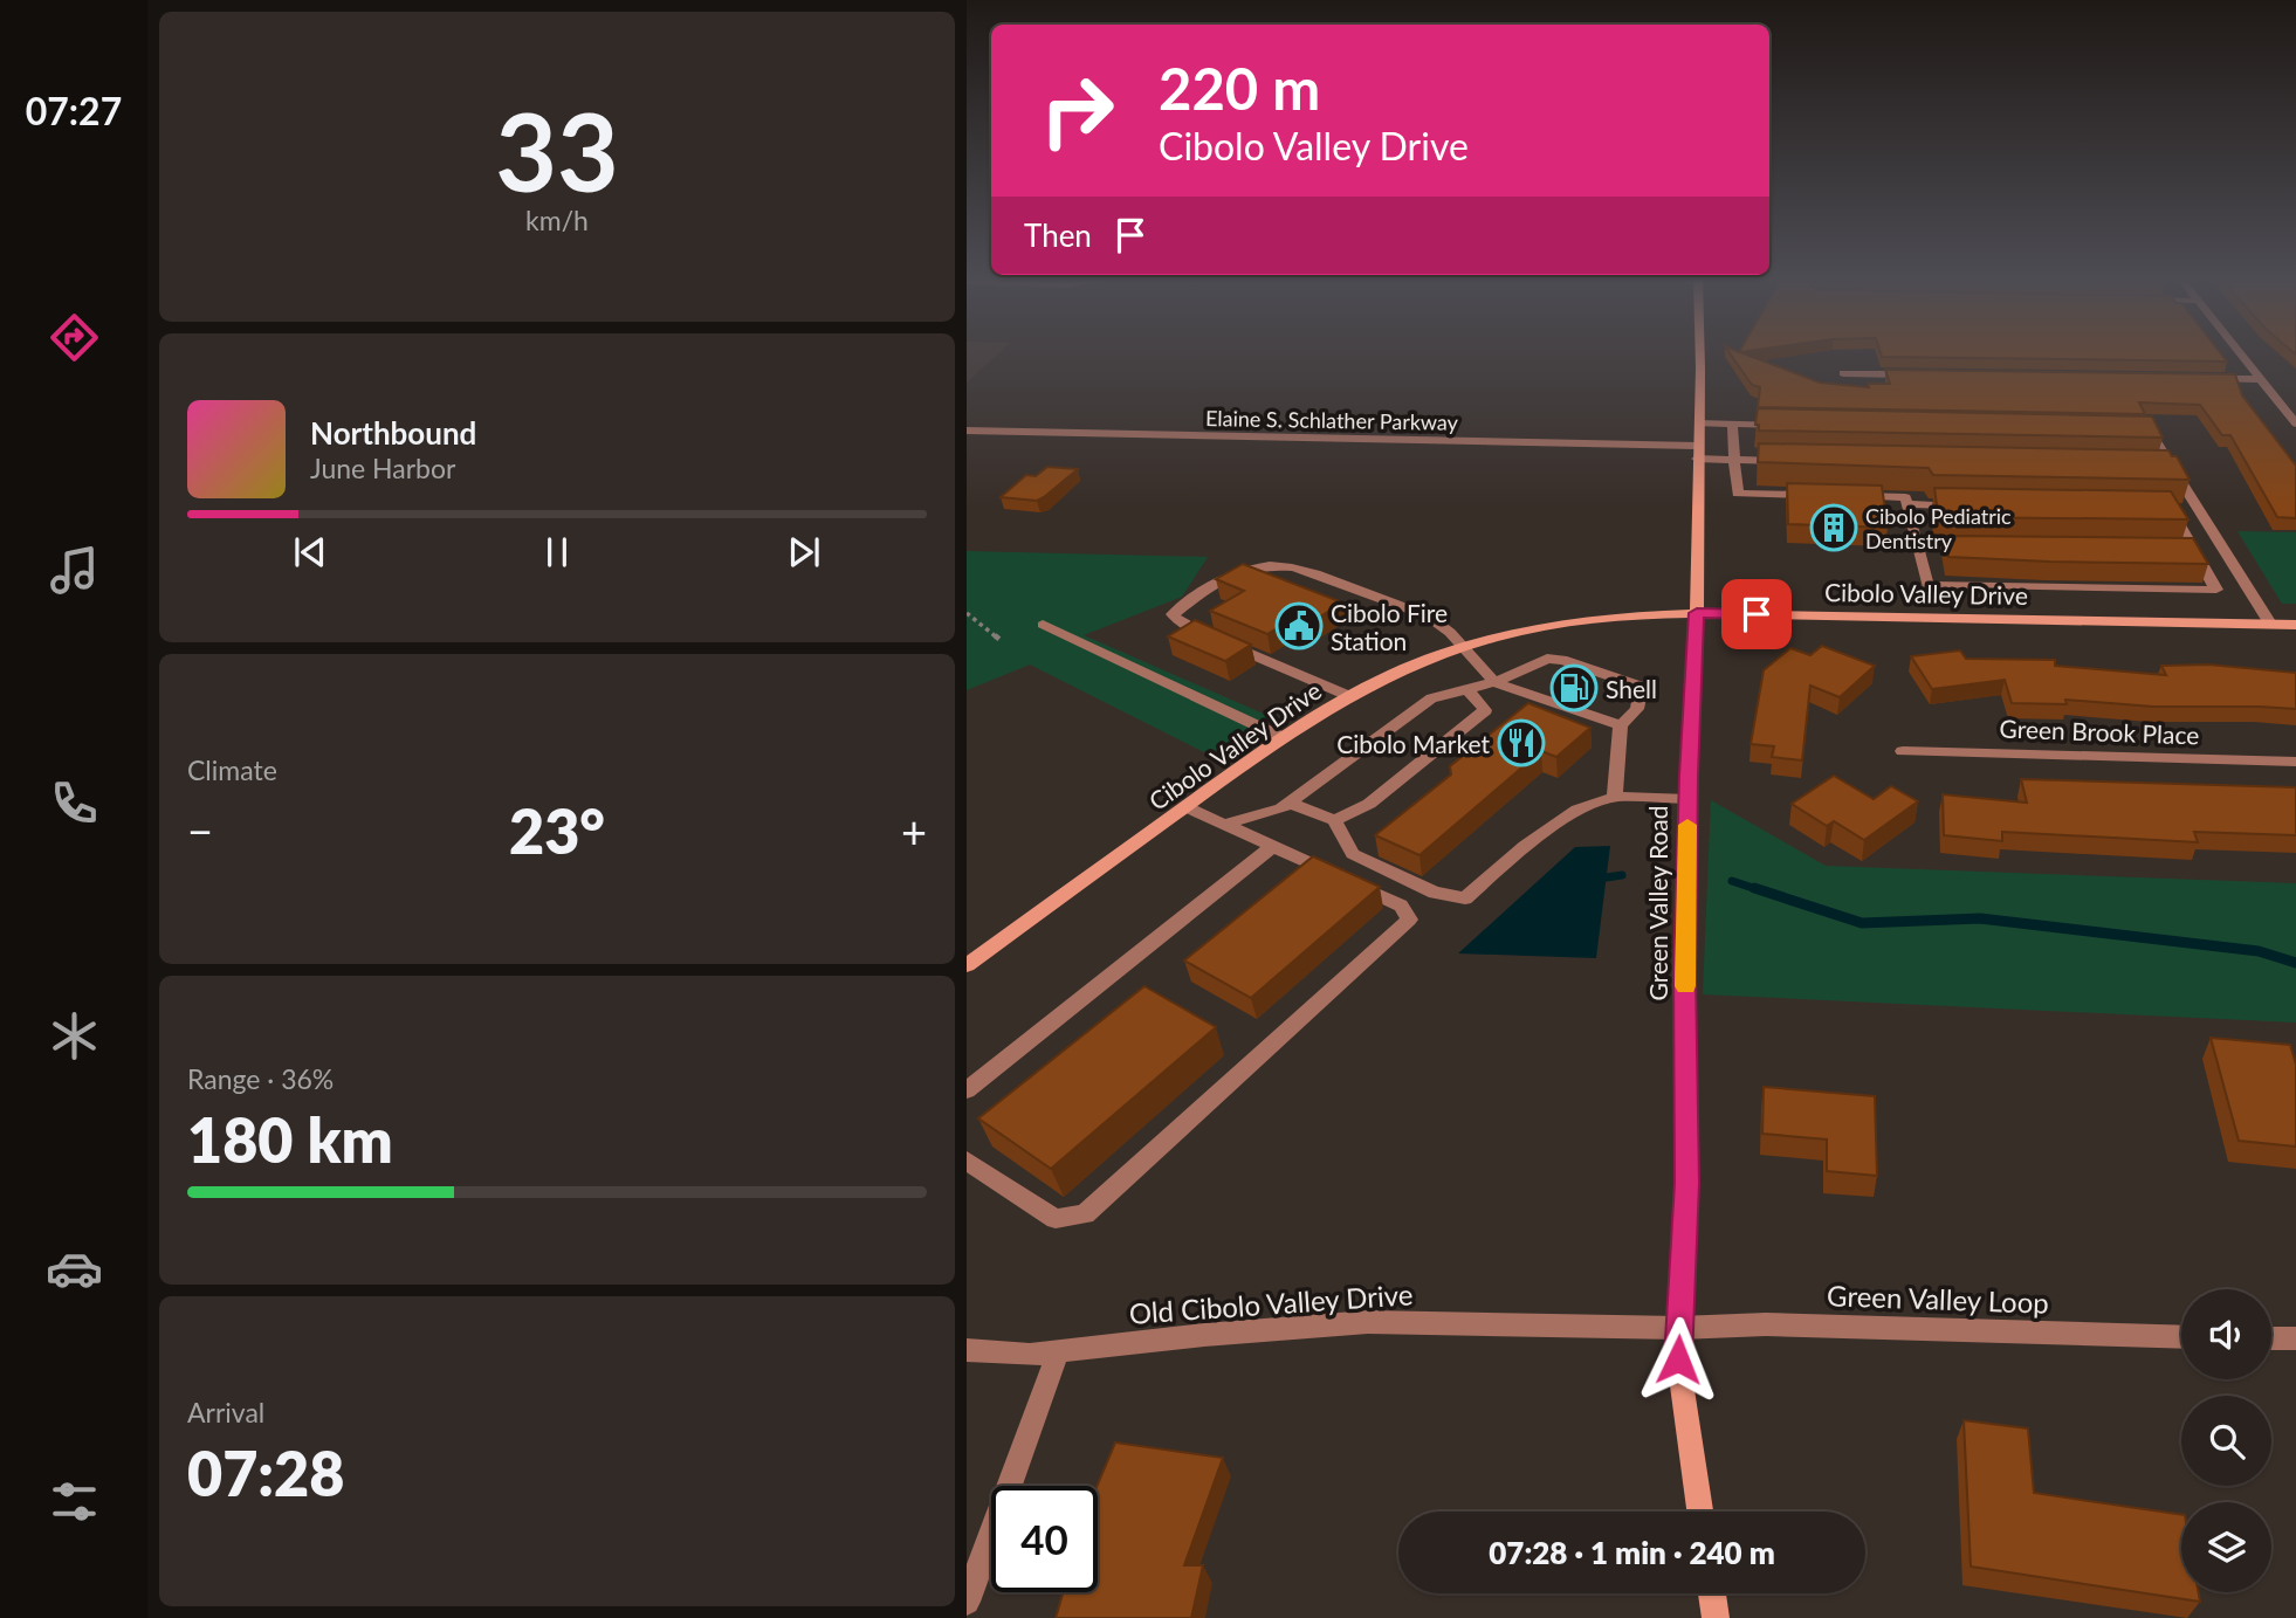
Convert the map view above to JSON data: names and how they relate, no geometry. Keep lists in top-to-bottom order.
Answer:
{
  "streets": {
    "street": [
      "Elaine S. Schlather Parkway",
      "Cibolo Valley Drive",
      "Green Brook Place",
      "Green Valley Road",
      "Green Valley Loop",
      "Old Cibolo Valley Drive"
    ]
  },
  "crossings": [
    ["Elaine S. Schlather Parkway", "Green Valley Road"],
    ["Cibolo Valley Drive", "Green Valley Road"],
    ["Green Valley Road", "Green Valley Loop"],
    ["Green Valley Road", "Old Cibolo Valley Drive"],
    ["Green Valley Loop", "Old Cibolo Valley Drive"]
  ],
  "places": {
    "building": ["Cibolo Pediatric Dentistry"],
    "public building": ["Cibolo Fire Station"],
    "fuel station": ["Shell"],
    "restaurant": ["Cibolo Market"]
  },
  "page": {
    "tabs": "07:27",
    "tile": [
      ["33", "km/h"],
      "Climate",
      ["Range · 36%", "180 km"],
      ["Arrival", "07:28"]
    ],
    "turn": ["220 m", "Cibolo Valley Drive"],
    "then": "Then",
    "song": ["Northbound", "June Harbor"],
    "heat": ["−", "23°", "+"],
    "limit": "40",
    "trip": "07:28 · 1 min · 240 m"
  }
}
